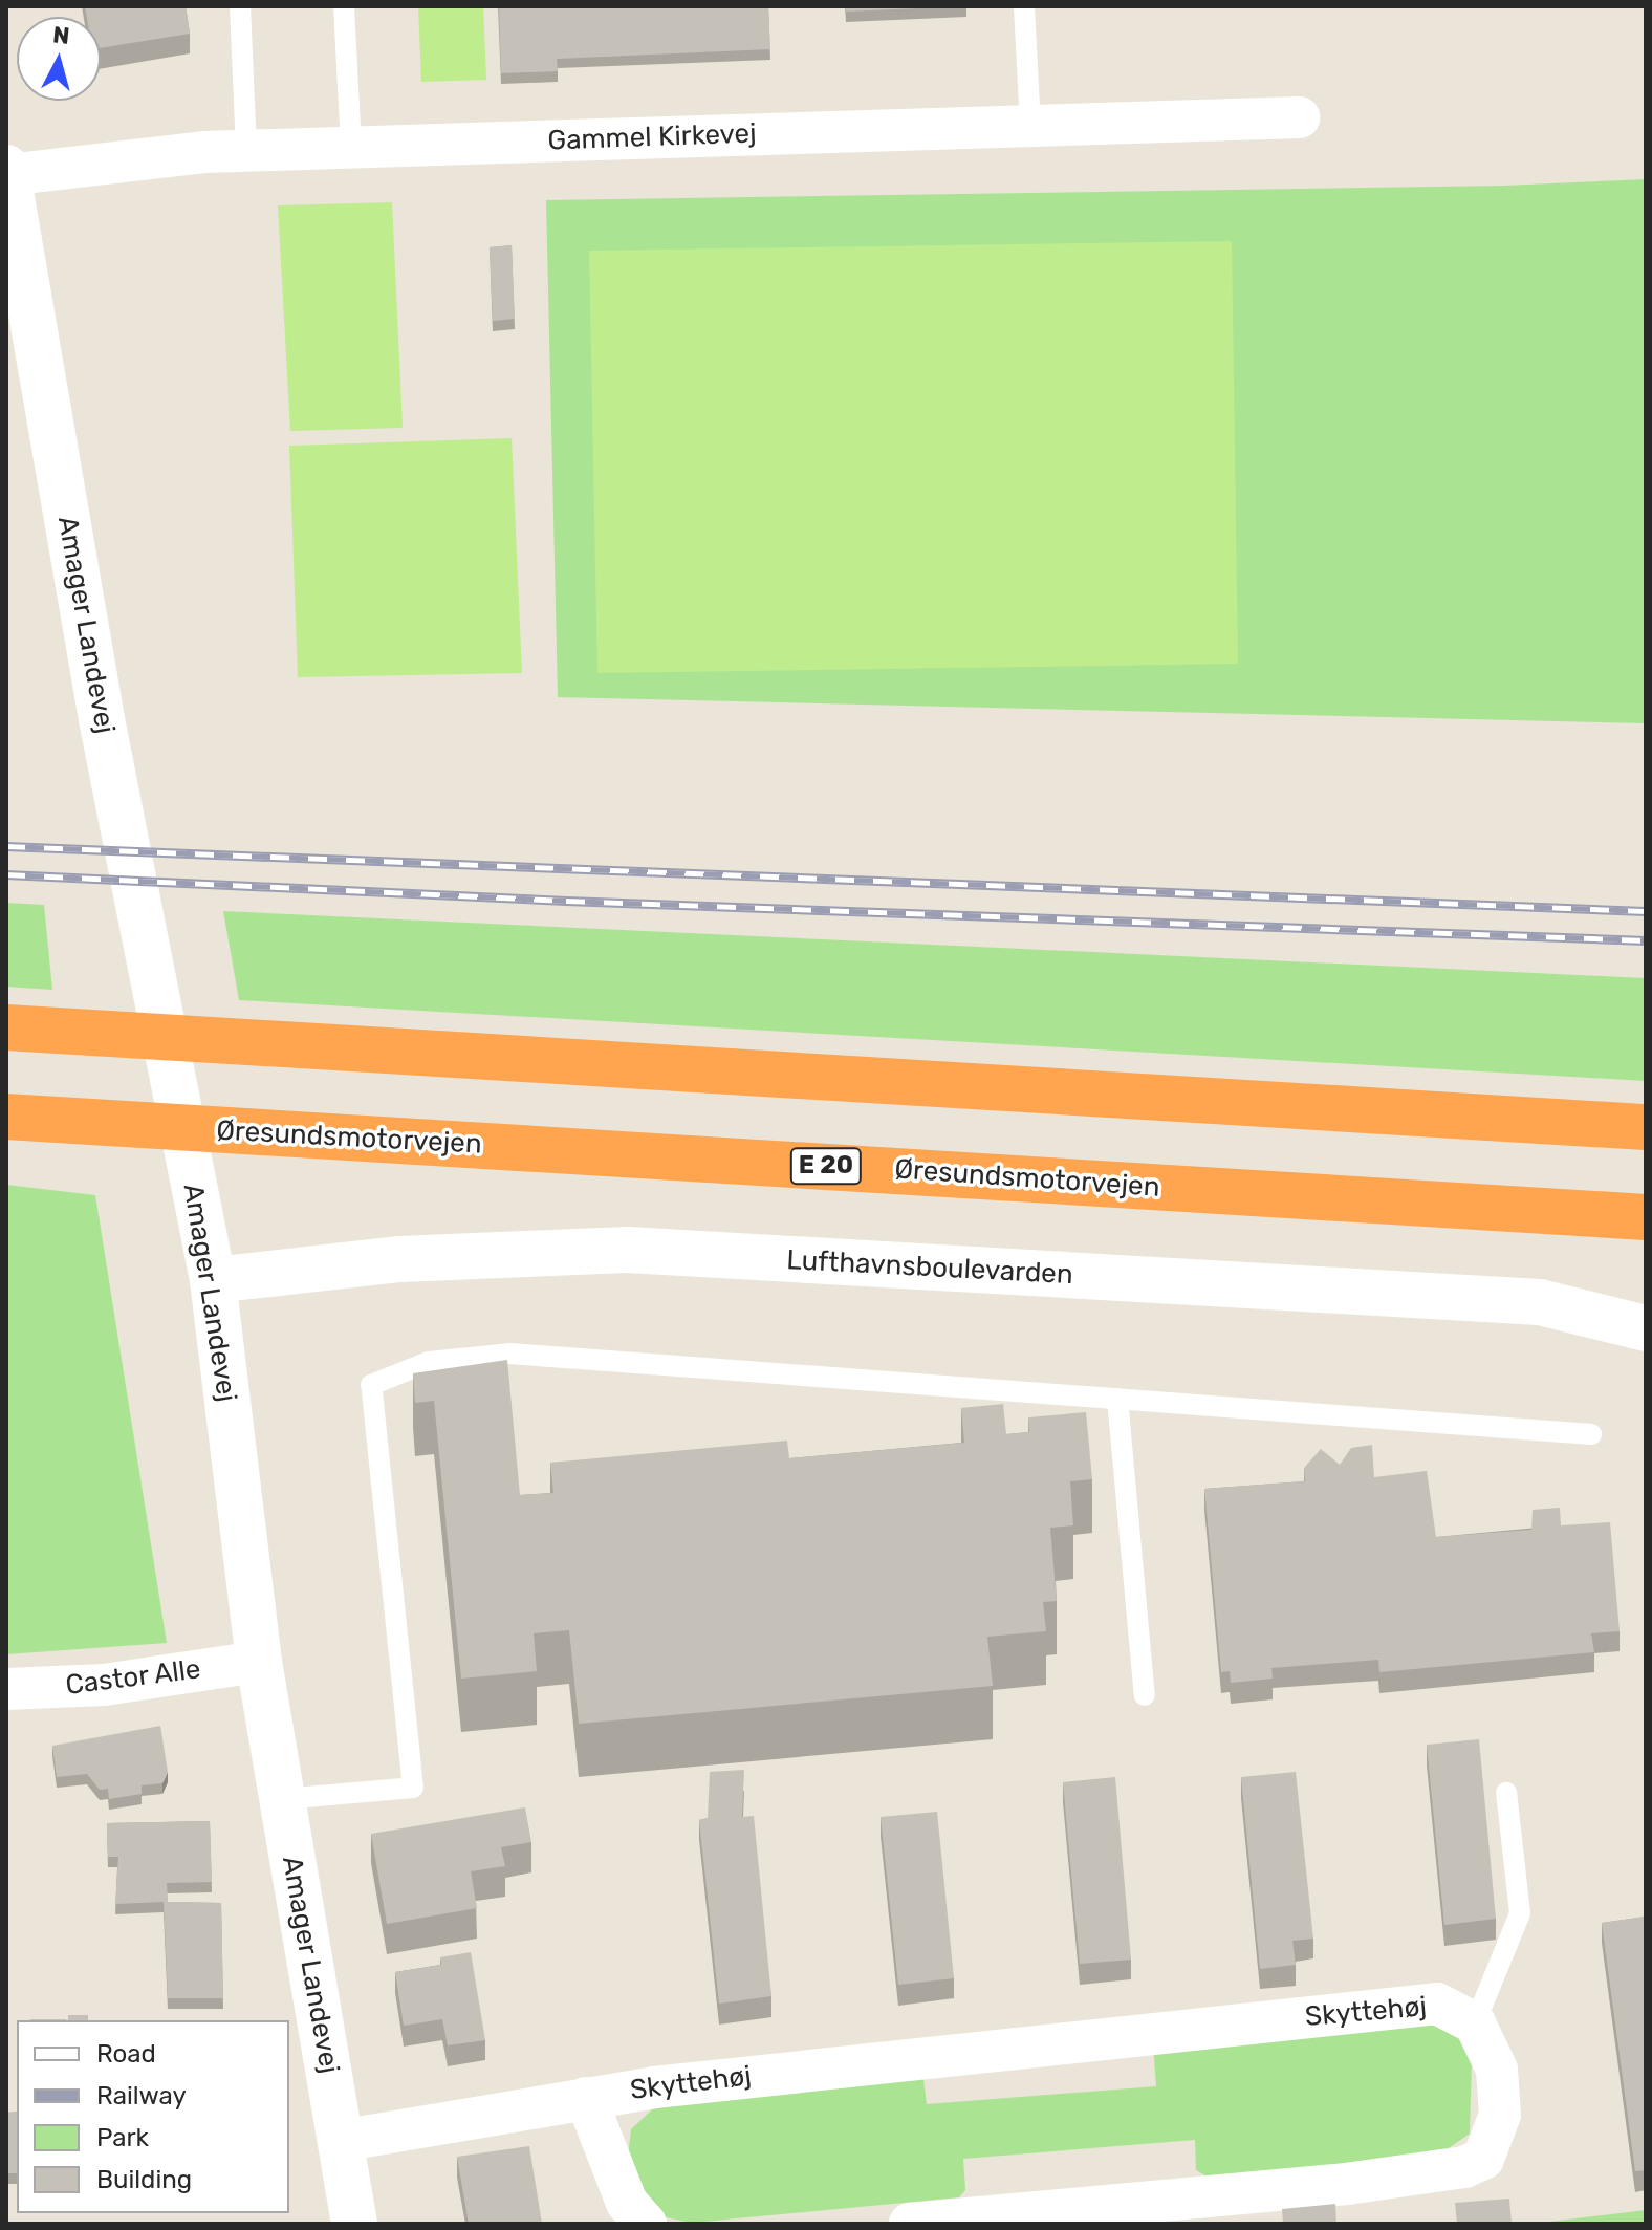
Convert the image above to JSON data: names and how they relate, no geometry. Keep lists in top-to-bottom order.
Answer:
{
  "streets": {
    "highway": ["Øresundsmotorvejen", "E 20"],
    "street": [
      "Gammel Kirkevej",
      "Amager Landevej",
      "Lufthavnsboulevarden",
      "Castor Alle",
      "Skyttehøj"
    ]
  },
  "crossings": [
    ["Gammel Kirkevej", "Amager Landevej"],
    ["Amager Landevej", "Lufthavnsboulevarden"],
    ["Amager Landevej", "Castor Alle"],
    ["Amager Landevej", "Skyttehøj"]
  ],
  "legend": [
    "Road",
    "Railway",
    "Park",
    "Building"
  ],
  "north": "top"
}
